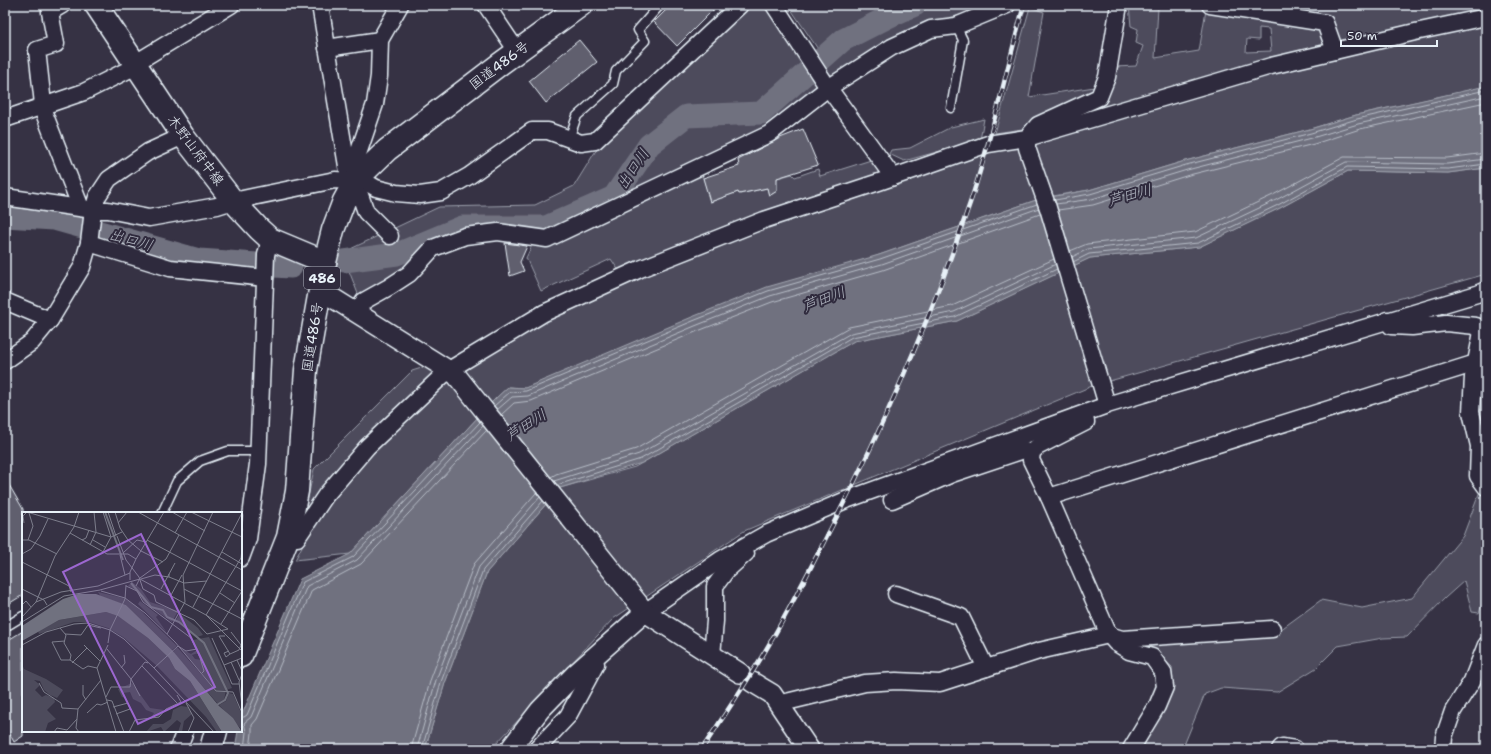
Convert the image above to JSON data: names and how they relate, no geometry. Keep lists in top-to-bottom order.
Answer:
{
  "streets": {
    "main road": ["国道486号", "木野山府中線", "486"]
  },
  "crossings": [
    ["国道486号", "木野山府中線"]
  ],
  "water": ["出口川", "芦田川"],
  "scale_bar": "50 m"
}
